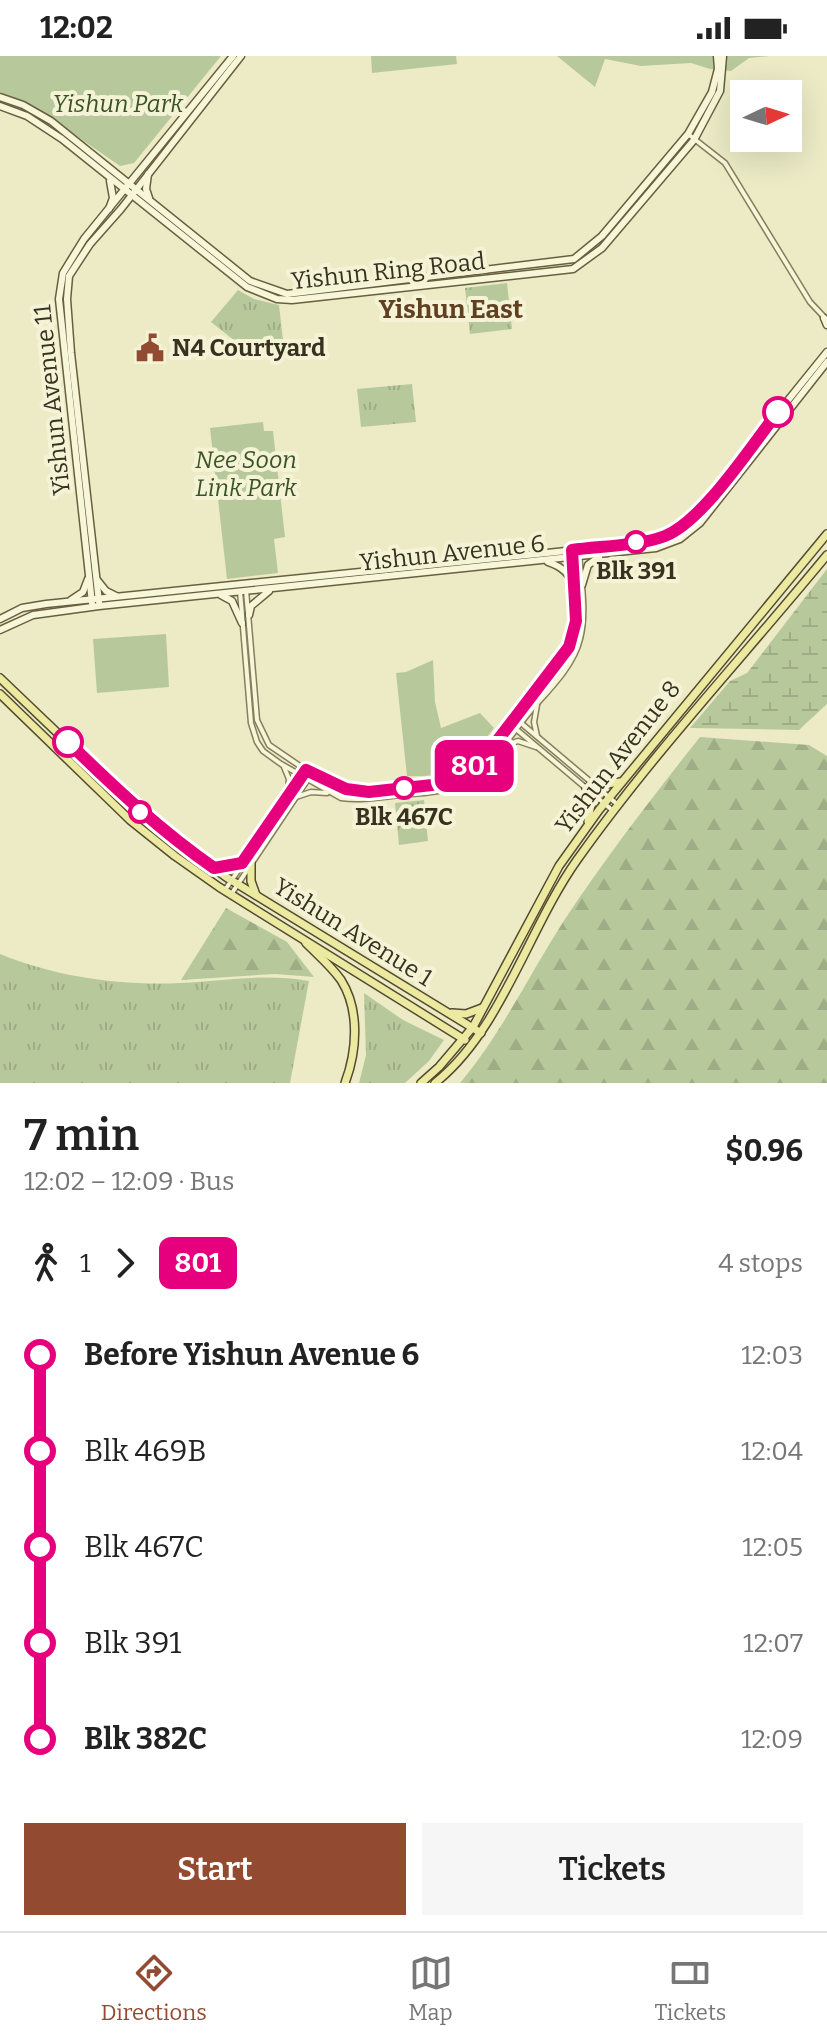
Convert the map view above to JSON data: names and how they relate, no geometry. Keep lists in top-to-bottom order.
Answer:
{
  "streets": {
    "main road": [
      "Yishun Ring Road",
      "Yishun Avenue 11",
      "Yishun Avenue 6",
      "Yishun Avenue 8",
      "Yishun Avenue 1"
    ]
  },
  "crossings": [
    ["Yishun Ring Road", "Yishun Avenue 11"],
    ["Yishun Avenue 11", "Yishun Avenue 6"],
    ["Yishun Avenue 8", "Yishun Avenue 1"]
  ],
  "districts": ["Yishun East"],
  "parks": ["Yishun Park", "Nee Soon Link Park"],
  "places": {
    "public building": ["N4 Courtyard"],
    "other": ["Blk 391", "Blk 467C"]
  },
  "lines": ["bus line 801"],
  "north": "right",
  "page": {
    "status": "12:02",
    "on_map": "801",
    "heading": ["7 min", "12:02 – 12:09 · Bus", "$0.96"],
    "legs": ["1", "801", "4 stops"],
    "list": [
      {
        "name": "Before Yishun Avenue 6",
        "value": "12:03"
      },
      {
        "name": "Blk 469B",
        "value": "12:04"
      },
      {
        "name": "Blk 467C",
        "value": "12:05"
      },
      {
        "name": "Blk 391",
        "value": "12:07"
      },
      {
        "name": "Blk 382C",
        "value": "12:09"
      }
    ],
    "buttons": ["Start", "Tickets"],
    "tabs": ["Directions", "Map", "Tickets"]
  }
}
